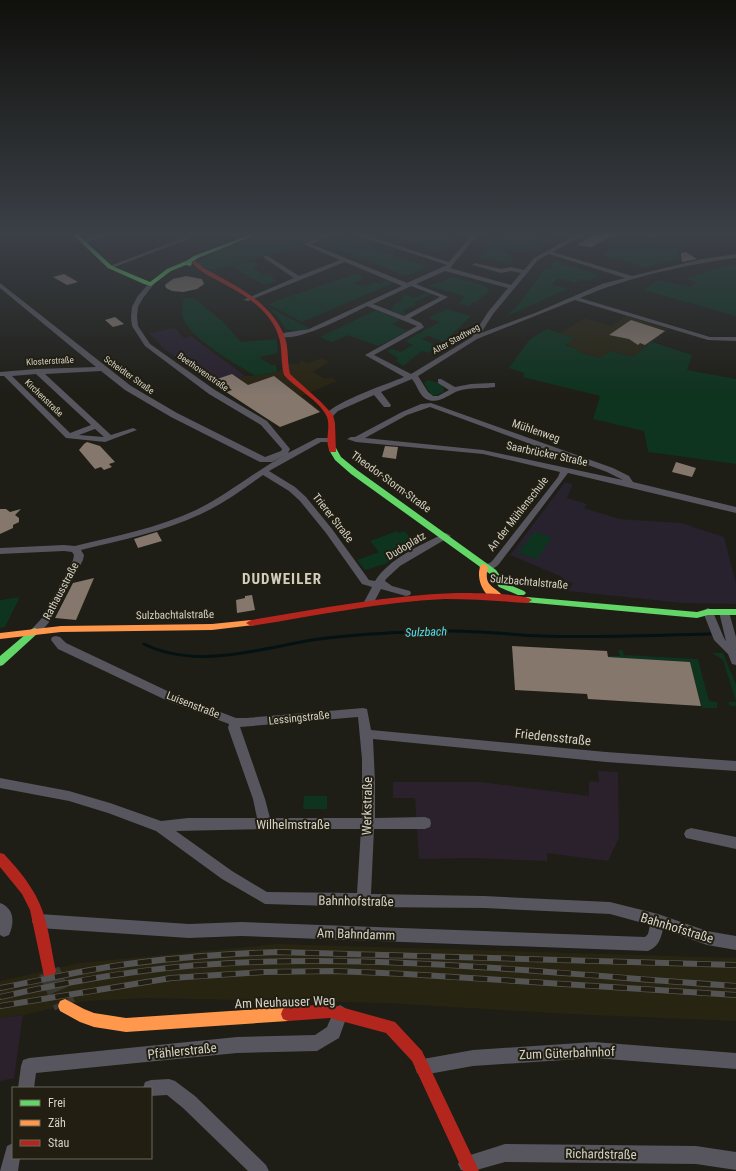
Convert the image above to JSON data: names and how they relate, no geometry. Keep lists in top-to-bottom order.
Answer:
{
  "streets": {
    "street": [
      "Alter Stadtweg",
      "Klosterstraße",
      "Beethovenstraße",
      "Scheidter Straße",
      "Kirchenstraße",
      "Mühlenweg",
      "Saarbrücker Straße",
      "Theodor-Storm-Straße",
      "An der Mühlenschule",
      "Trierer Straße",
      "Dudoplatz",
      "Sulzbachtalstraße",
      "Rathausstraße",
      "Luisenstraße",
      "Lessingstraße",
      "Friedensstraße",
      "Werkstraße",
      "Wilhelmstraße",
      "Bahnhofstraße",
      "Am Bahndamm",
      "Am Neuhauser Weg",
      "Pfählerstraße",
      "Zum Güterbahnhof",
      "Richardstraße"
    ]
  },
  "crossings": [
    ["Alter Stadtweg", "Theodor-Storm-Straße"],
    ["Klosterstraße", "Scheidter Straße"],
    ["Klosterstraße", "Kirchenstraße"],
    ["Beethovenstraße", "Scheidter Straße"],
    ["Mühlenweg", "Saarbrücker Straße"],
    ["Saarbrücker Straße", "An der Mühlenschule"],
    ["Theodor-Storm-Straße", "An der Mühlenschule"],
    ["Theodor-Storm-Straße", "Dudoplatz"],
    ["Theodor-Storm-Straße", "Sulzbachtalstraße"],
    ["Trierer Straße", "Dudoplatz"],
    ["Trierer Straße", "Sulzbachtalstraße"],
    ["Sulzbachtalstraße", "Rathausstraße"],
    ["Luisenstraße", "Lessingstraße"],
    ["Lessingstraße", "Werkstraße"],
    ["Friedensstraße", "Werkstraße"],
    ["Werkstraße", "Wilhelmstraße"],
    ["Werkstraße", "Bahnhofstraße"],
    ["Wilhelmstraße", "Bahnhofstraße"],
    ["Bahnhofstraße", "Am Bahndamm"],
    ["Am Neuhauser Weg", "Pfählerstraße"],
    ["Am Neuhauser Weg", "Zum Güterbahnhof"],
    ["Am Neuhauser Weg", "Richardstraße"]
  ],
  "districts": ["DUDWEILER"],
  "water": ["Sulzbach"],
  "legend": ["Frei", "Zäh", "Stau"]
}
